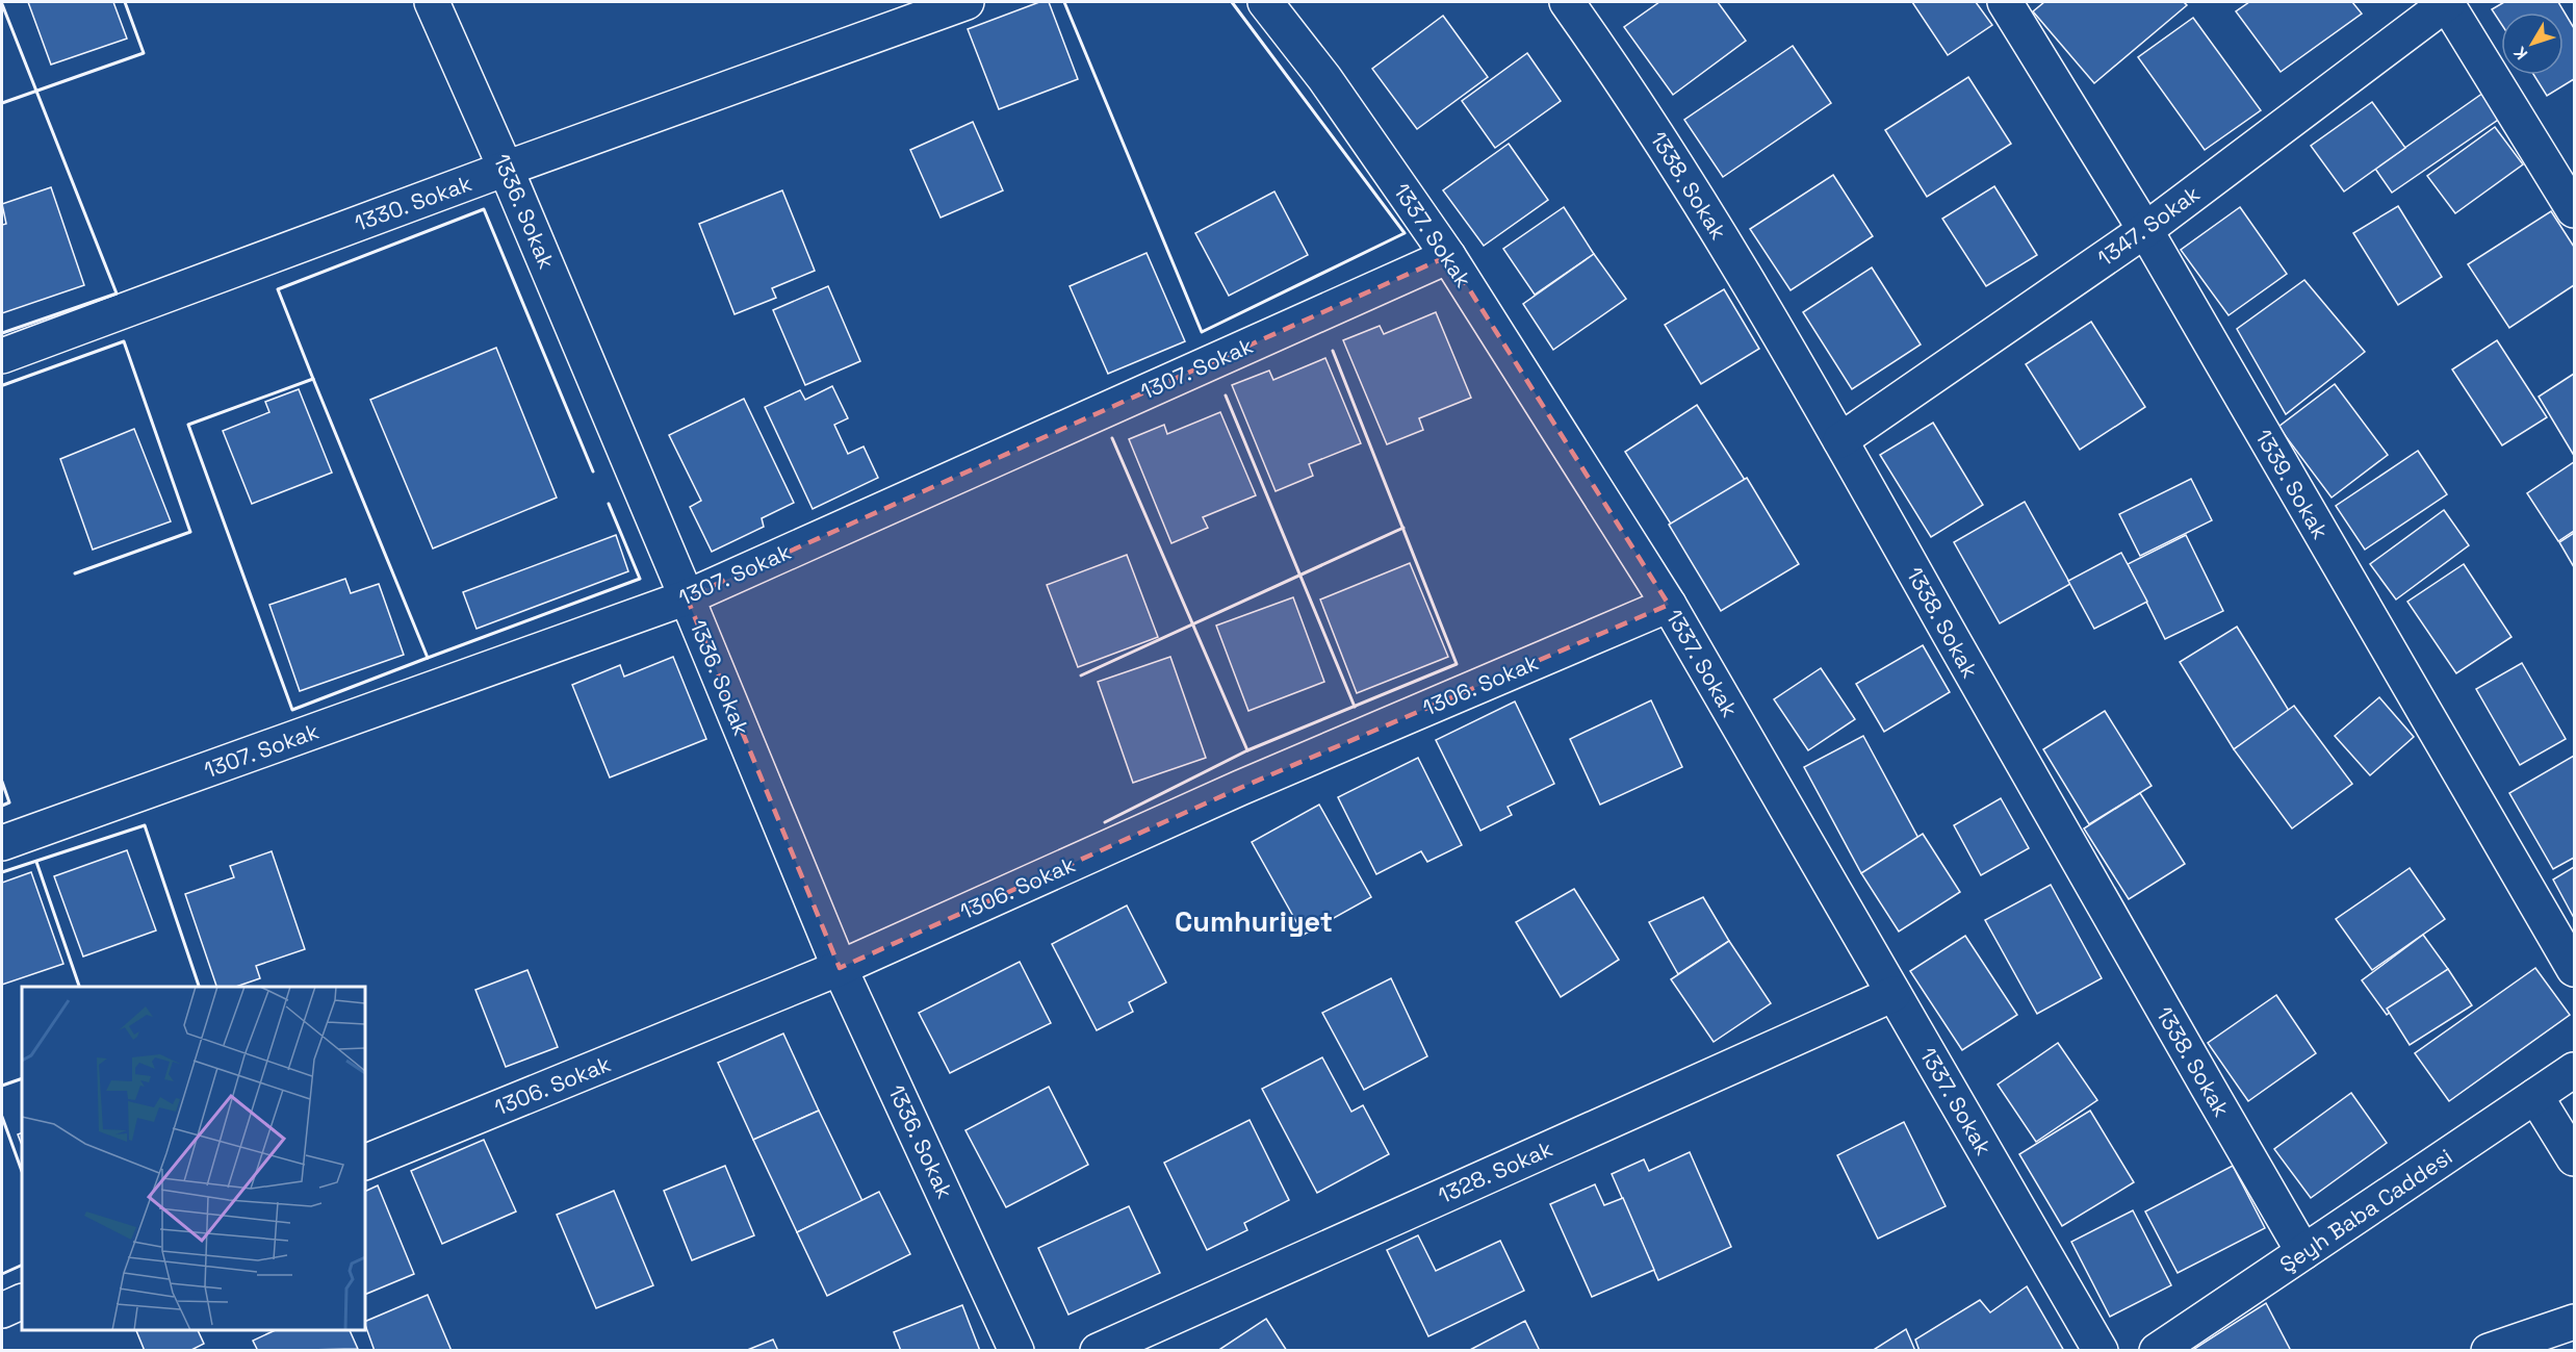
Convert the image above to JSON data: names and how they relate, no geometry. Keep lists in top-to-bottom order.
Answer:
{
  "streets": {
    "street": [
      "1338. Sokak",
      "1330. Sokak",
      "1336. Sokak",
      "1347. Sokak",
      "1337. Sokak",
      "1307. Sokak",
      "1339. Sokak",
      "1306. Sokak",
      "1328. Sokak",
      "Şeyh Baba Caddesi"
    ]
  },
  "crossings": [
    ["1338. Sokak", "1347. Sokak"],
    ["1338. Sokak", "Şeyh Baba Caddesi"],
    ["1330. Sokak", "1336. Sokak"],
    ["1336. Sokak", "1307. Sokak"],
    ["1336. Sokak", "1306. Sokak"],
    ["1347. Sokak", "1339. Sokak"],
    ["1337. Sokak", "1307. Sokak"],
    ["1337. Sokak", "1306. Sokak"],
    ["1337. Sokak", "1328. Sokak"]
  ],
  "districts": ["Cumhuriyet"],
  "north": "bottom left"
}
